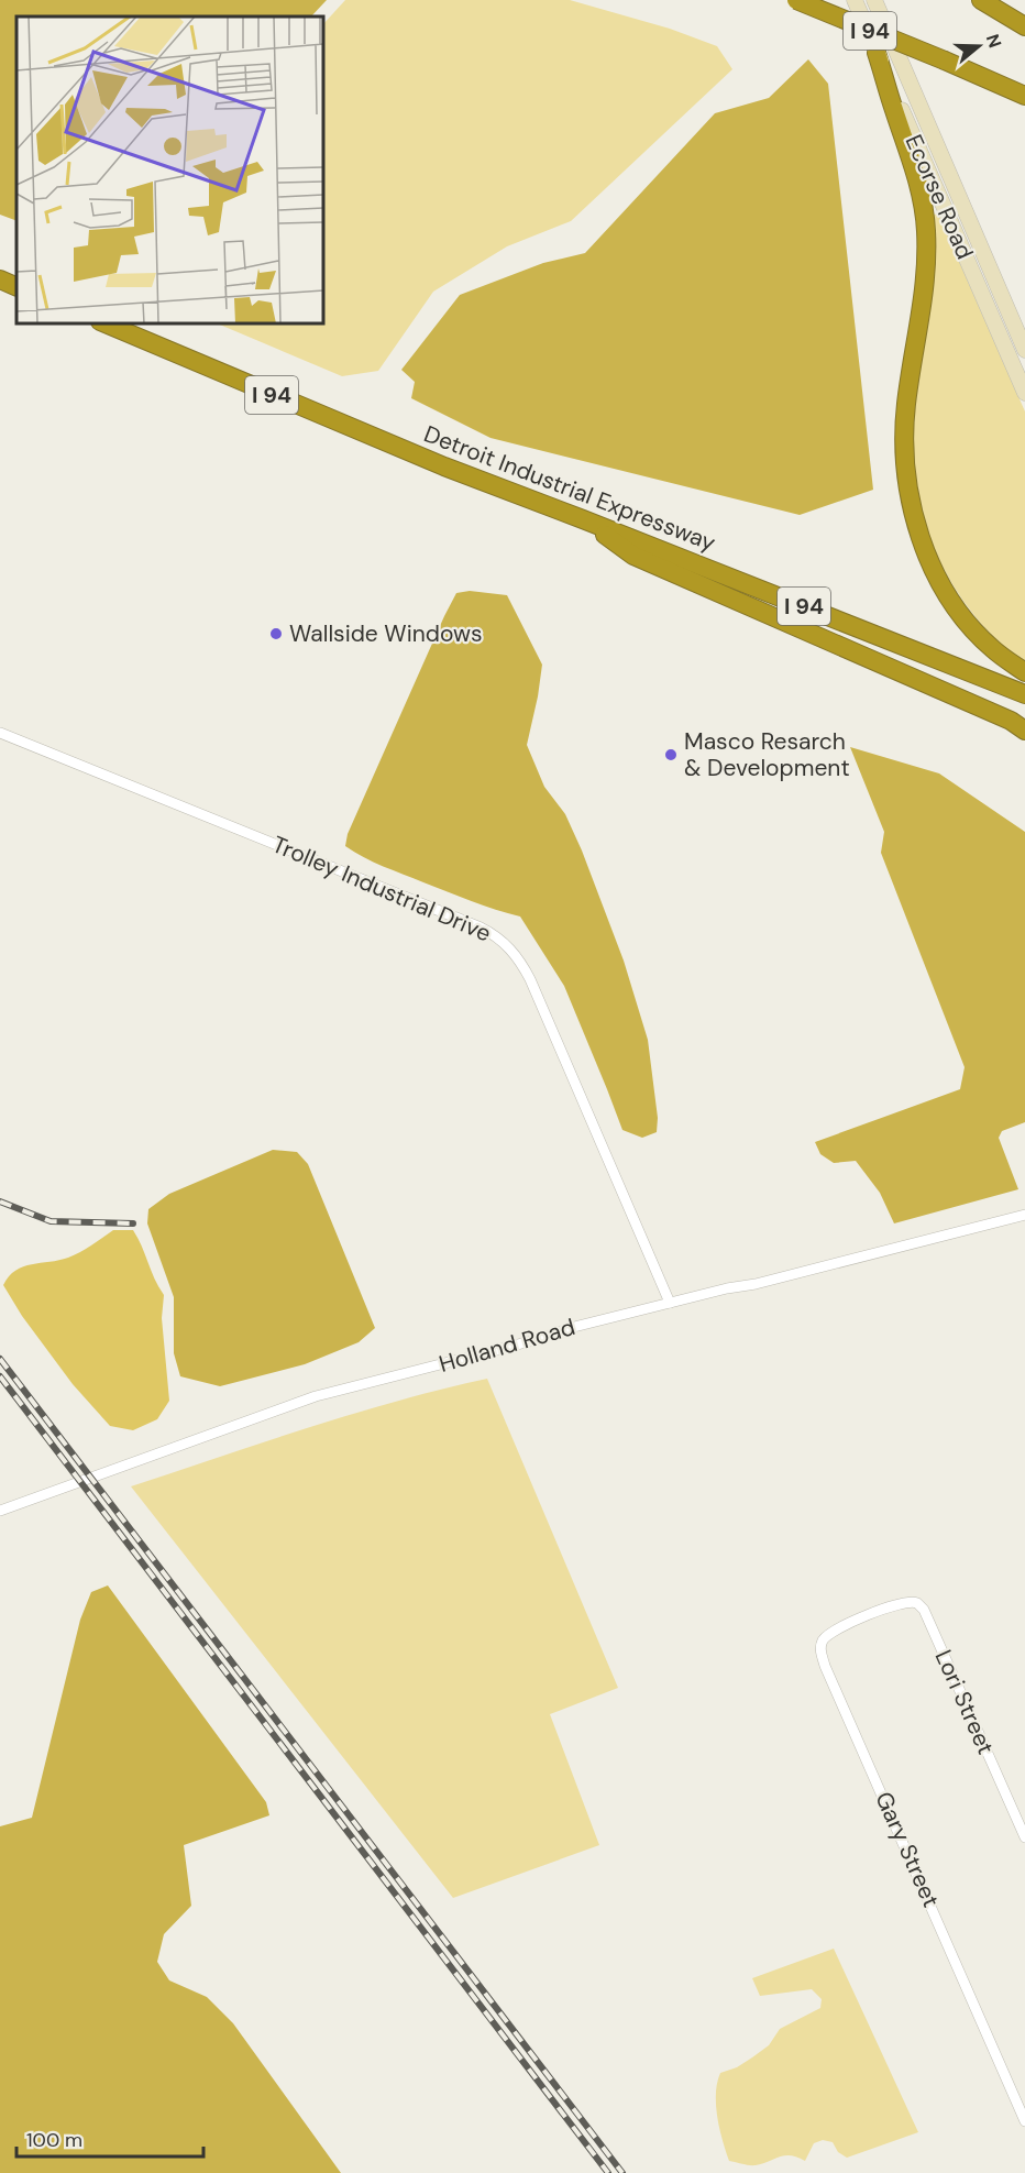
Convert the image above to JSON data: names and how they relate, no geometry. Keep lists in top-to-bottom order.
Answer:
{
  "streets": {
    "highway": ["I 94", "Detroit Industrial Expressway"],
    "main road": ["Ecorse Road"],
    "street": [
      "Trolley Industrial Drive",
      "Holland Road",
      "Lori Street",
      "Gary Street"
    ]
  },
  "crossings": [
    ["Trolley Industrial Drive", "Holland Road"],
    ["Lori Street", "Gary Street"]
  ],
  "places": ["Wallside Windows", "Masco Resarch & Development"],
  "scale_bar": "100 m",
  "north": "right"
}
